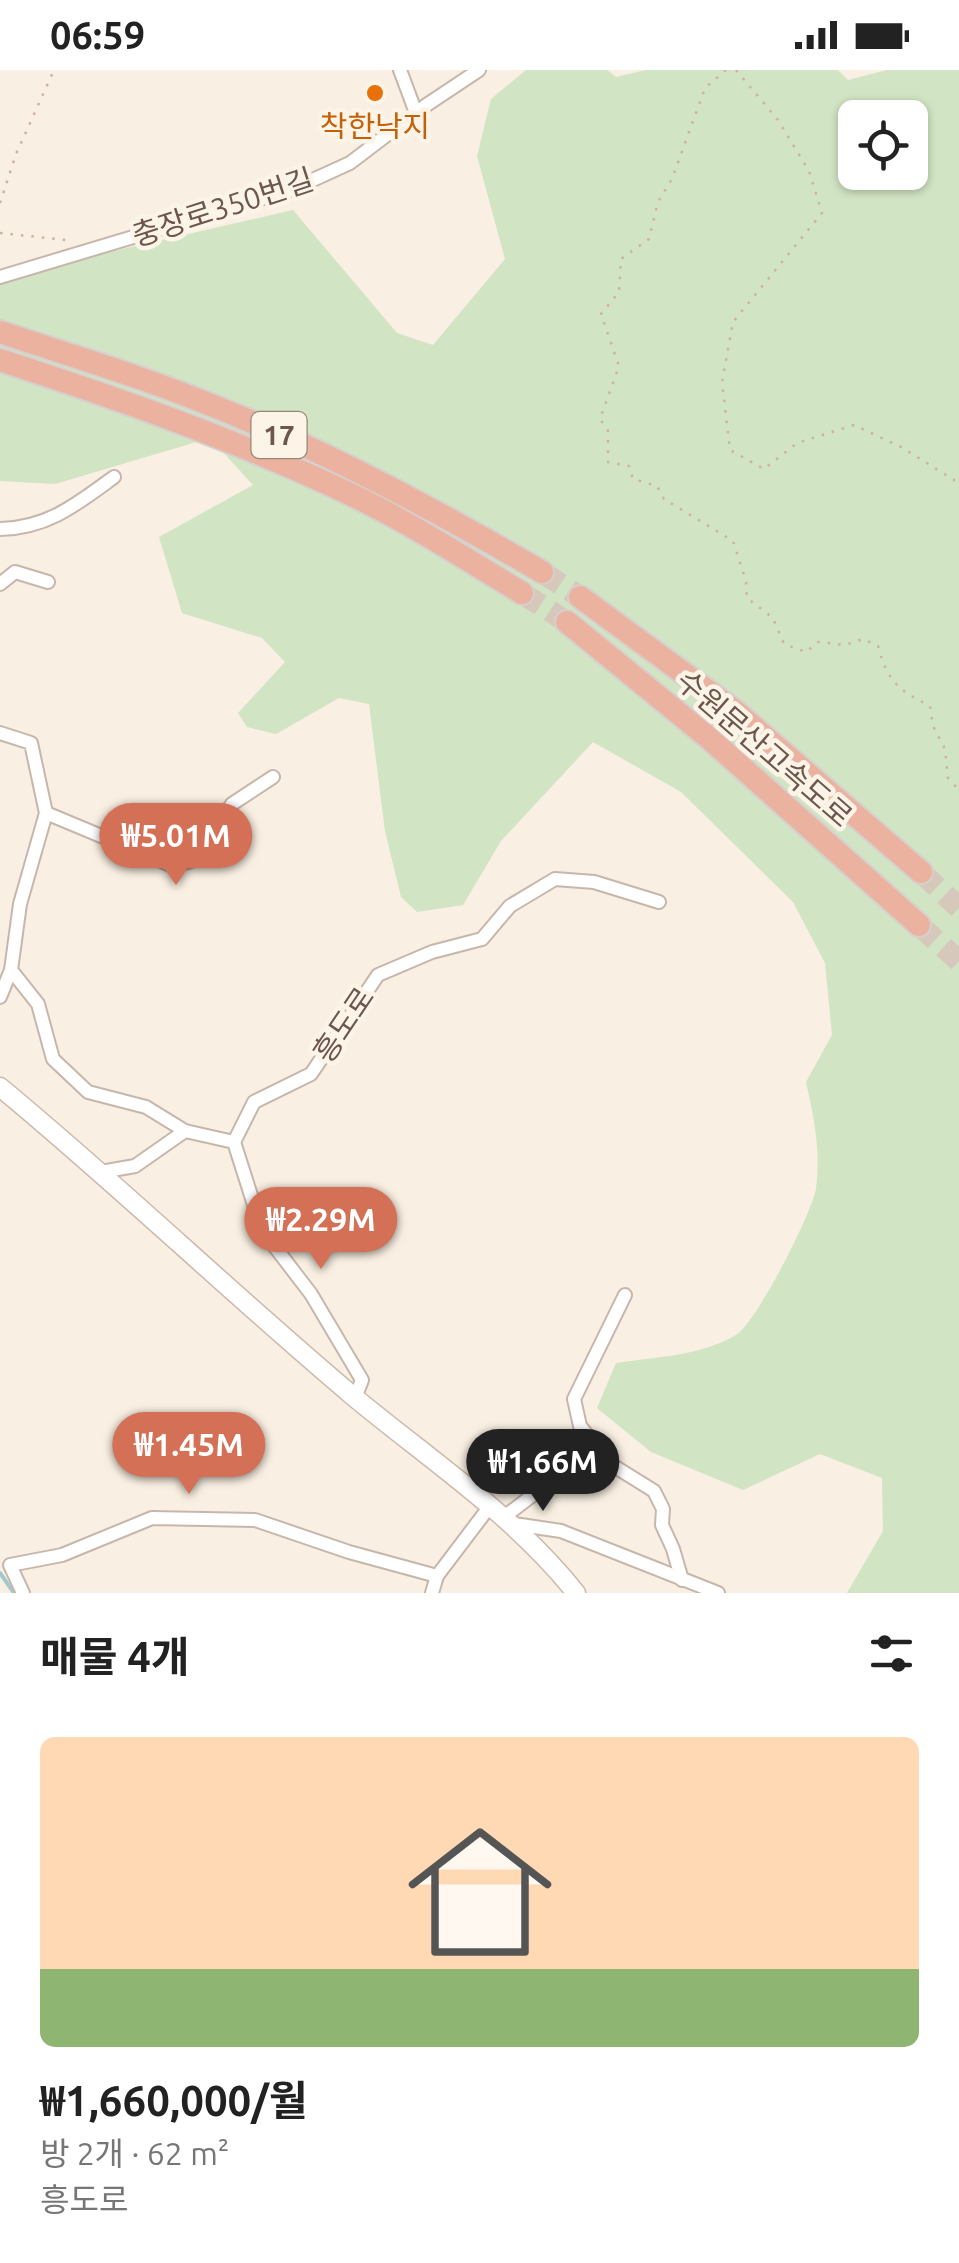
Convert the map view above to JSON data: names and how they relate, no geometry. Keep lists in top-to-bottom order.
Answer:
{
  "streets": {
    "highway": ["17", "수원문산고속도로"],
    "street": ["충장로350번길", "흥도로"]
  },
  "places": ["착한낙지"],
  "page": {
    "status": "06:59",
    "price": [
      "₩5.01M",
      "₩2.29M",
      "₩1.45M",
      "₩1.66M"
    ],
    "heading": "매물 4개",
    "list": [
      {
        "name": "₩1,660,000/월",
        "note": "방 2개 · 62 m² · 흥도로"
      }
    ]
  }
}
